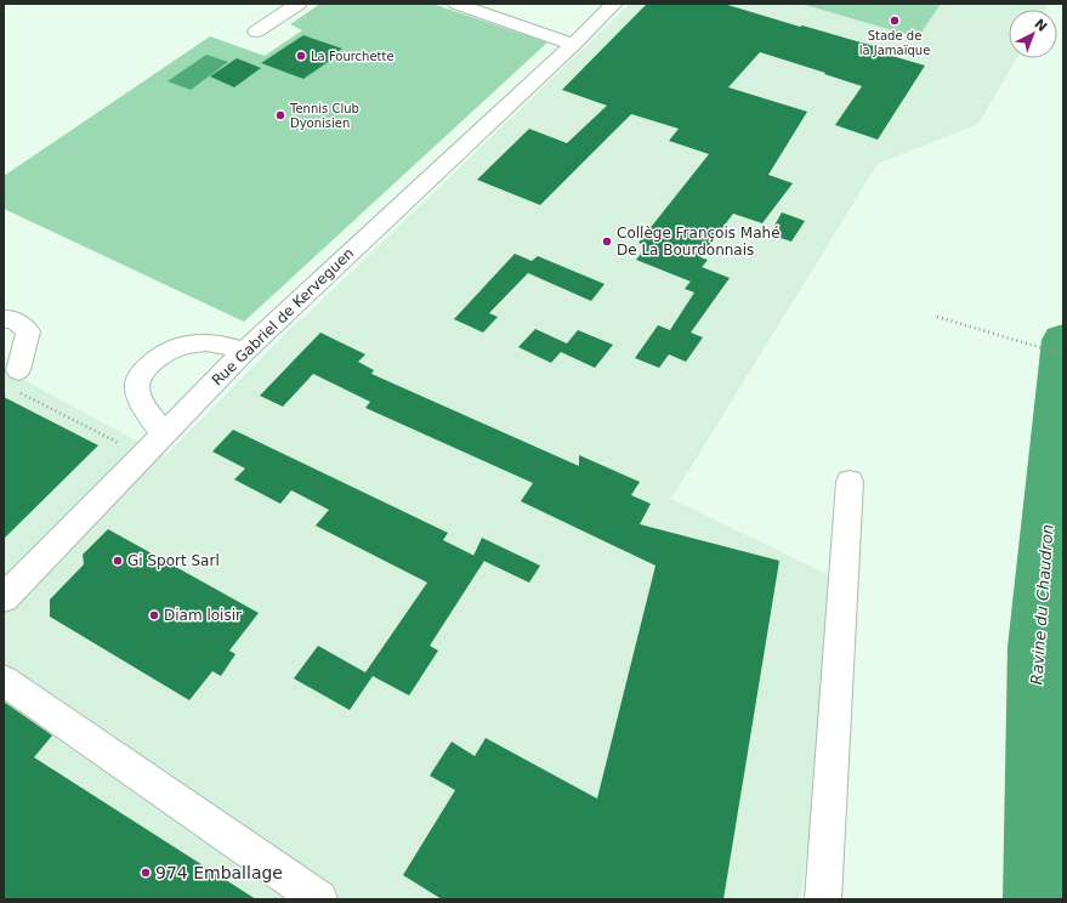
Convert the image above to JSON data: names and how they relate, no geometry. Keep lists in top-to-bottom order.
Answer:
{
  "streets": {
    "street": ["Rue Gabriel de Kerveguen"]
  },
  "water": ["Ravine du Chaudron"],
  "places": [
    "Stade de la Jamaïque",
    "La Fourchette",
    "Tennis Club Dyonisien",
    "Collège François Mahé De La Bourdonnais",
    "Gi Sport Sarl",
    "Diam loisir",
    "974 Emballage"
  ],
  "north": "top right"
}
